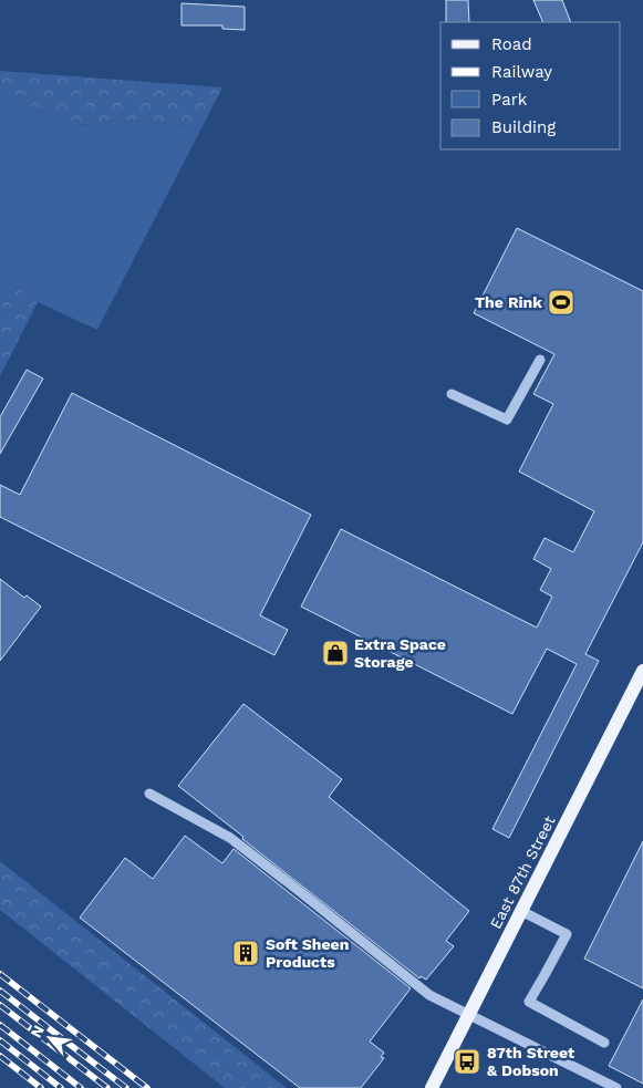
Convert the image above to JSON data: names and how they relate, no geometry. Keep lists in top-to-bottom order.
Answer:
{
  "streets": {
    "main road": ["East 87th Street"]
  },
  "places": {
    "sports": ["The Rink"],
    "shop": ["Extra Space Storage"],
    "building": ["Soft Sheen Products"],
    "bus stop": ["87th Street & Dobson"]
  },
  "legend": [
    "Road",
    "Railway",
    "Park",
    "Building"
  ],
  "north": "top left"
}
